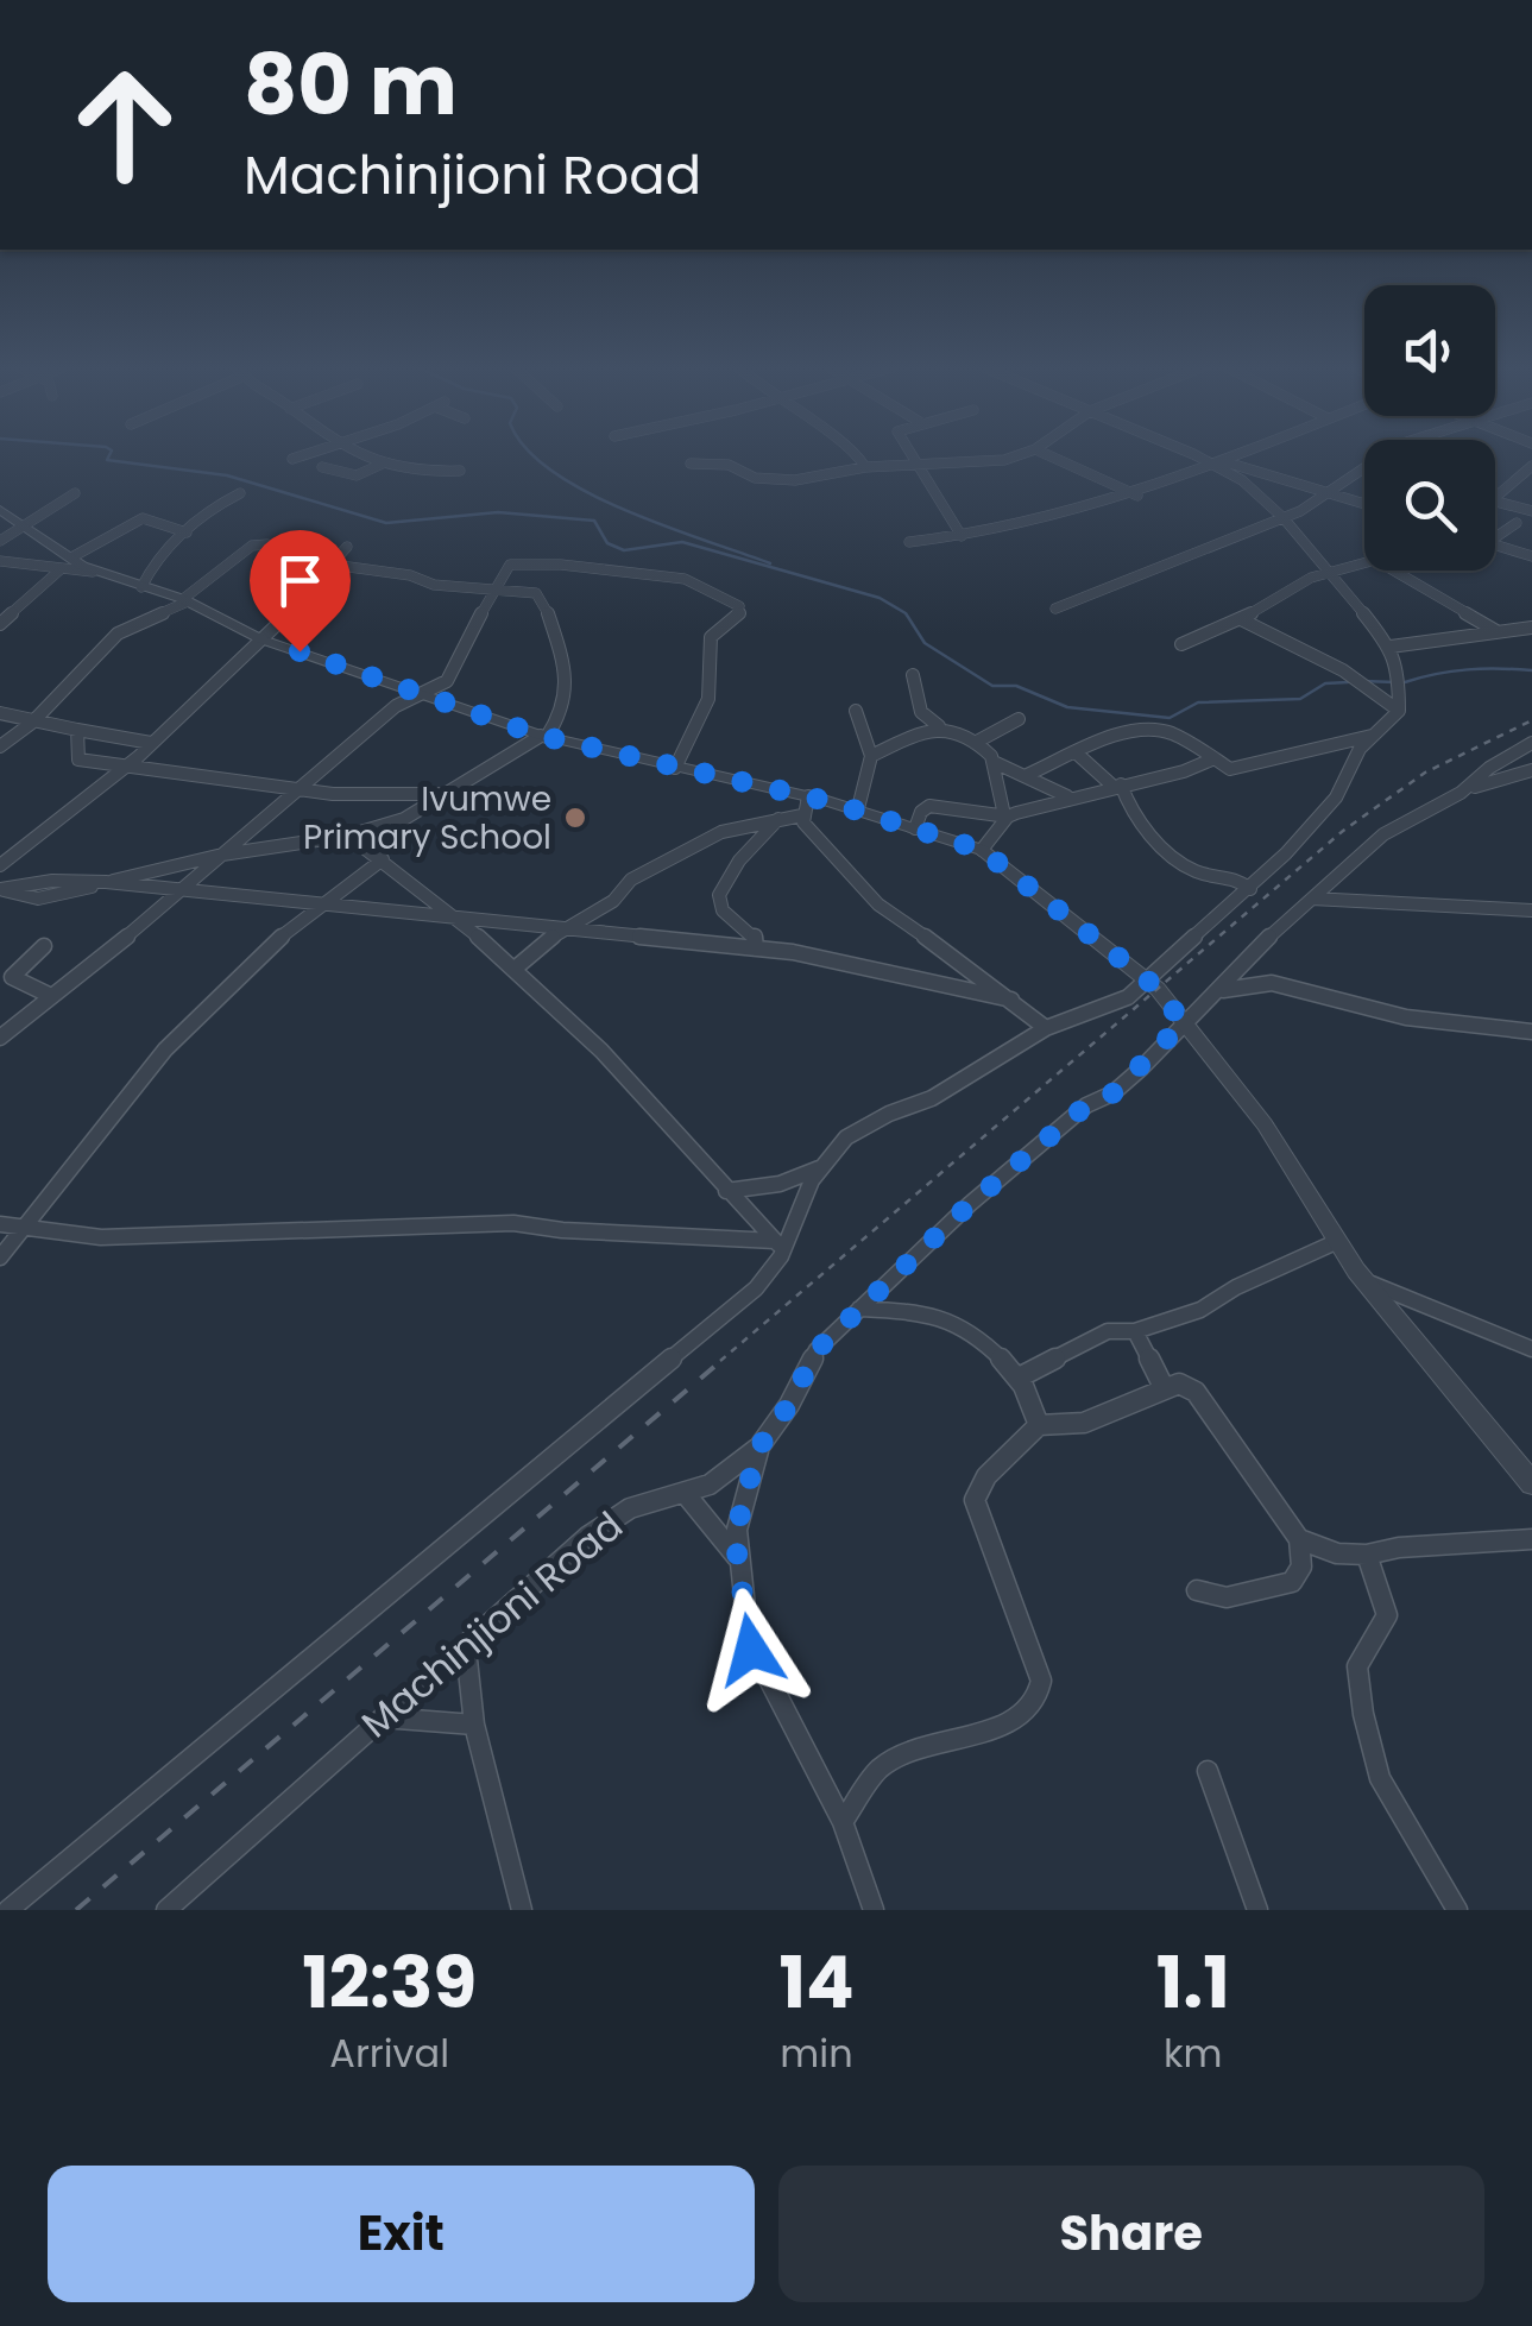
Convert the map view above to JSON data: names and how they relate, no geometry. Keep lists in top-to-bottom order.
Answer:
{
  "streets": {
    "street": ["Machinjioni Road"]
  },
  "places": ["Ivumwe Primary School"],
  "page": {
    "turn": ["80 m", "Machinjioni Road"],
    "eta": [
      "12:39",
      "Arrival",
      "14",
      "min",
      "1.1",
      "km"
    ],
    "buttons": ["Exit", "Share"]
  }
}
